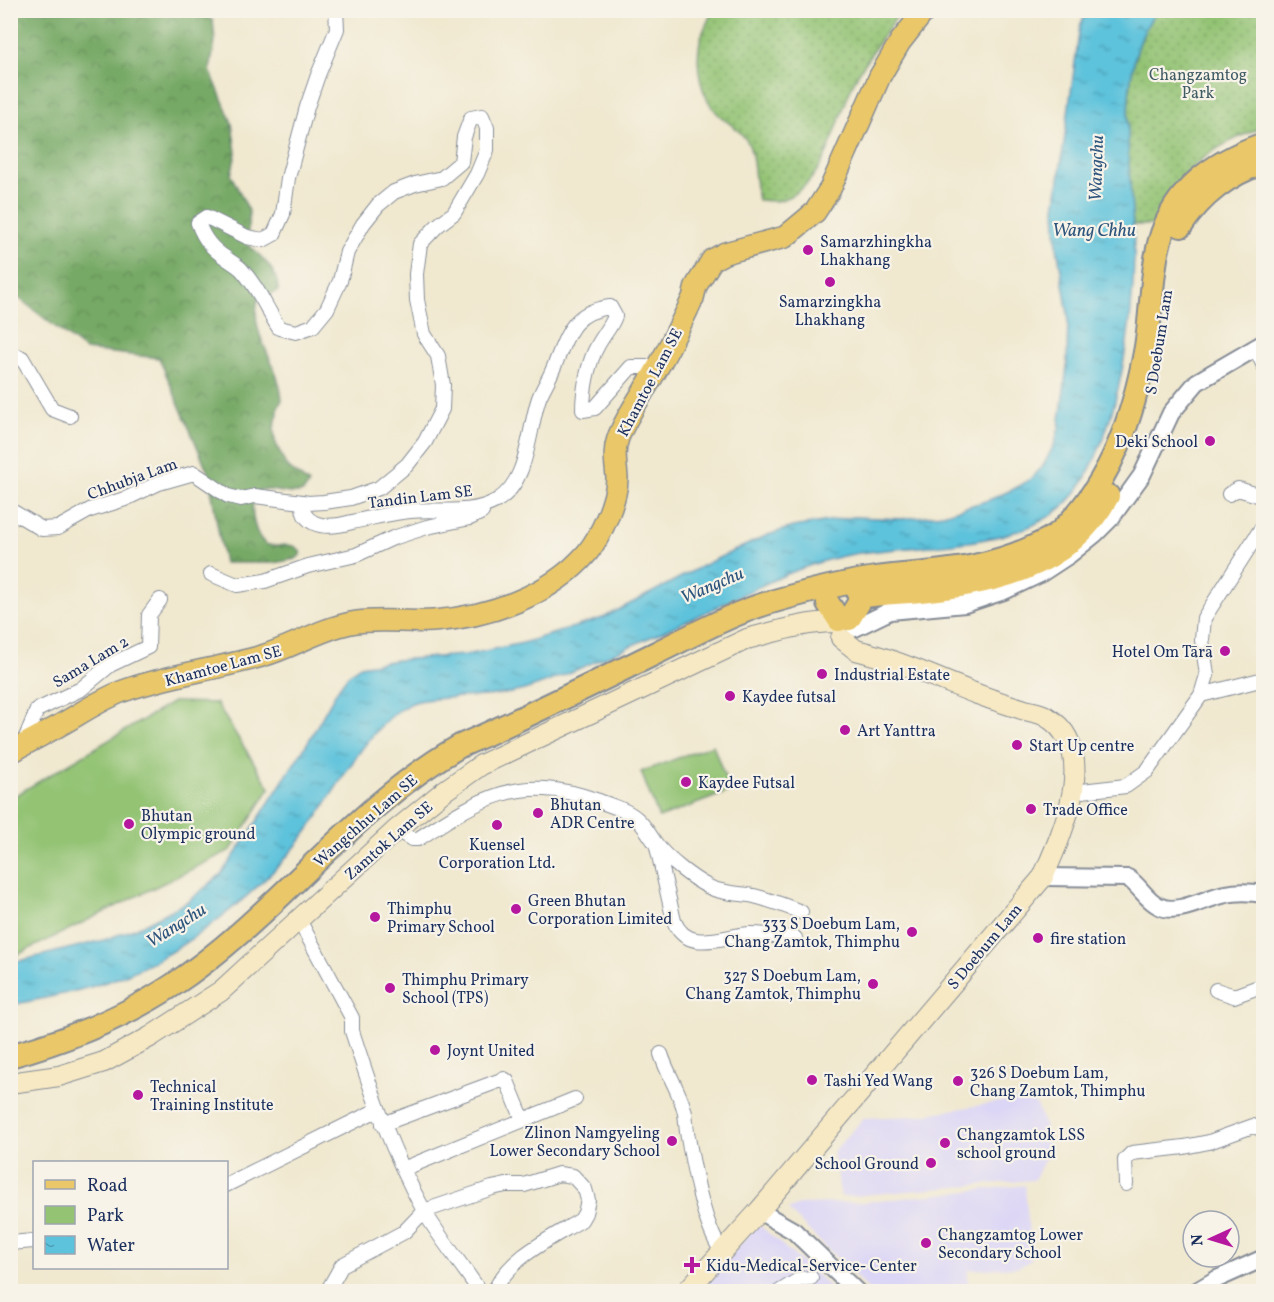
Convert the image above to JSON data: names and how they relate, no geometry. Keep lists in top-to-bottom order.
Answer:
{
  "streets": {
    "highway": ["S Doebum Lam", "Wangchhu Lam SE"],
    "main road": ["Khamtoe Lam SE", "Zamtok Lam SE"],
    "street": ["Chhubja Lam", "Tandin Lam SE", "Sama Lam 2"]
  },
  "crossings": [
    ["S Doebum Lam", "Wangchhu Lam SE"],
    ["S Doebum Lam", "Zamtok Lam SE"],
    ["Khamtoe Lam SE", "Tandin Lam SE"],
    ["Khamtoe Lam SE", "Sama Lam 2"],
    ["Chhubja Lam", "Tandin Lam SE"],
    ["Wangchhu Lam SE", "Zamtok Lam SE"]
  ],
  "water": ["Wangchu", "Wang Chhu"],
  "parks": ["Changzamtog Park"],
  "places": {
    "other": [
      "Samarzhingkha Lhakhang",
      "Samarzingkha Lhakhang",
      "Deki School",
      "Hotel Om Tārā",
      "Industrial Estate",
      "Kaydee futsal",
      "Art Yanttra",
      "Start Up centre",
      "Kaydee Futsal",
      "Trade Office",
      "Bhutan ADR Centre",
      "Bhutan Olympic ground",
      "Kuensel Corporation Ltd.",
      "Green Bhutan Corporation Limited",
      "Thimphu Primary School",
      "333 S Doebum Lam, Chang Zamtok, Thimphu",
      "fire station",
      "327 S Doebum Lam, Chang Zamtok, Thimphu",
      "Thimphu Primary School (TPS)",
      "Joynt United",
      "Tashi Yed Wang",
      "326 S Doebum Lam, Chang Zamtok, Thimphu",
      "Technical Training Institute",
      "Zlinon Namgyeling Lower Secondary School",
      "Changzamtok LSS school ground",
      "School Ground",
      "Changzamtog Lower Secondary School"
    ],
    "health": ["Kidu-Medical-Service- Center"]
  },
  "legend": ["Road", "Park", "Water"],
  "north": "left"
}
